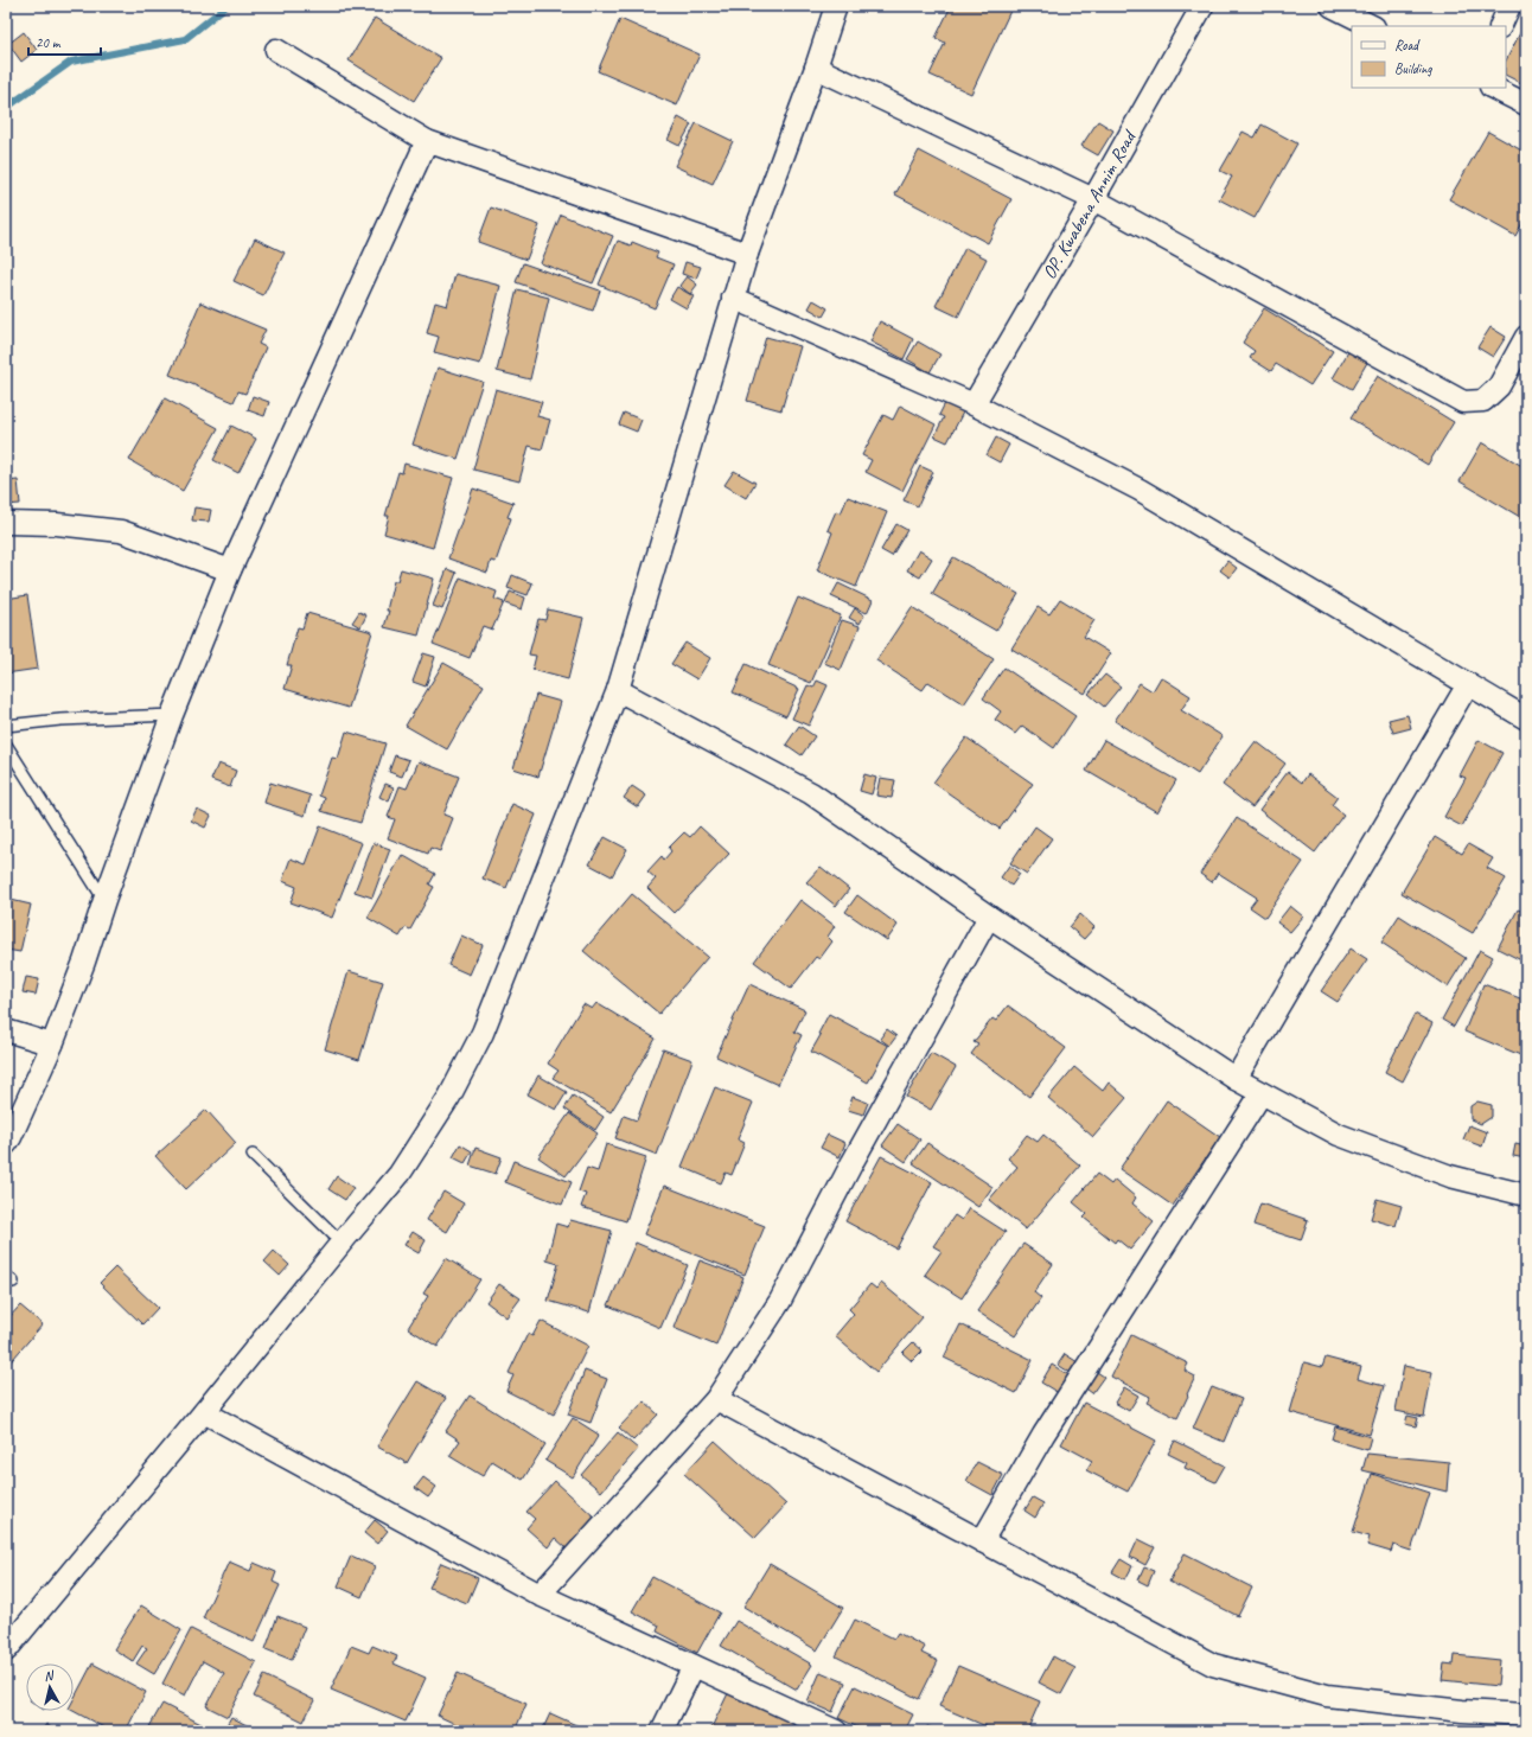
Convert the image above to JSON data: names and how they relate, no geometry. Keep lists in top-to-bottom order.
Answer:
{
  "streets": {
    "street": ["OP. Kwabena Annim Road"]
  },
  "legend": ["Road", "Building"],
  "scale_bar": "20 m",
  "north": "top"
}
